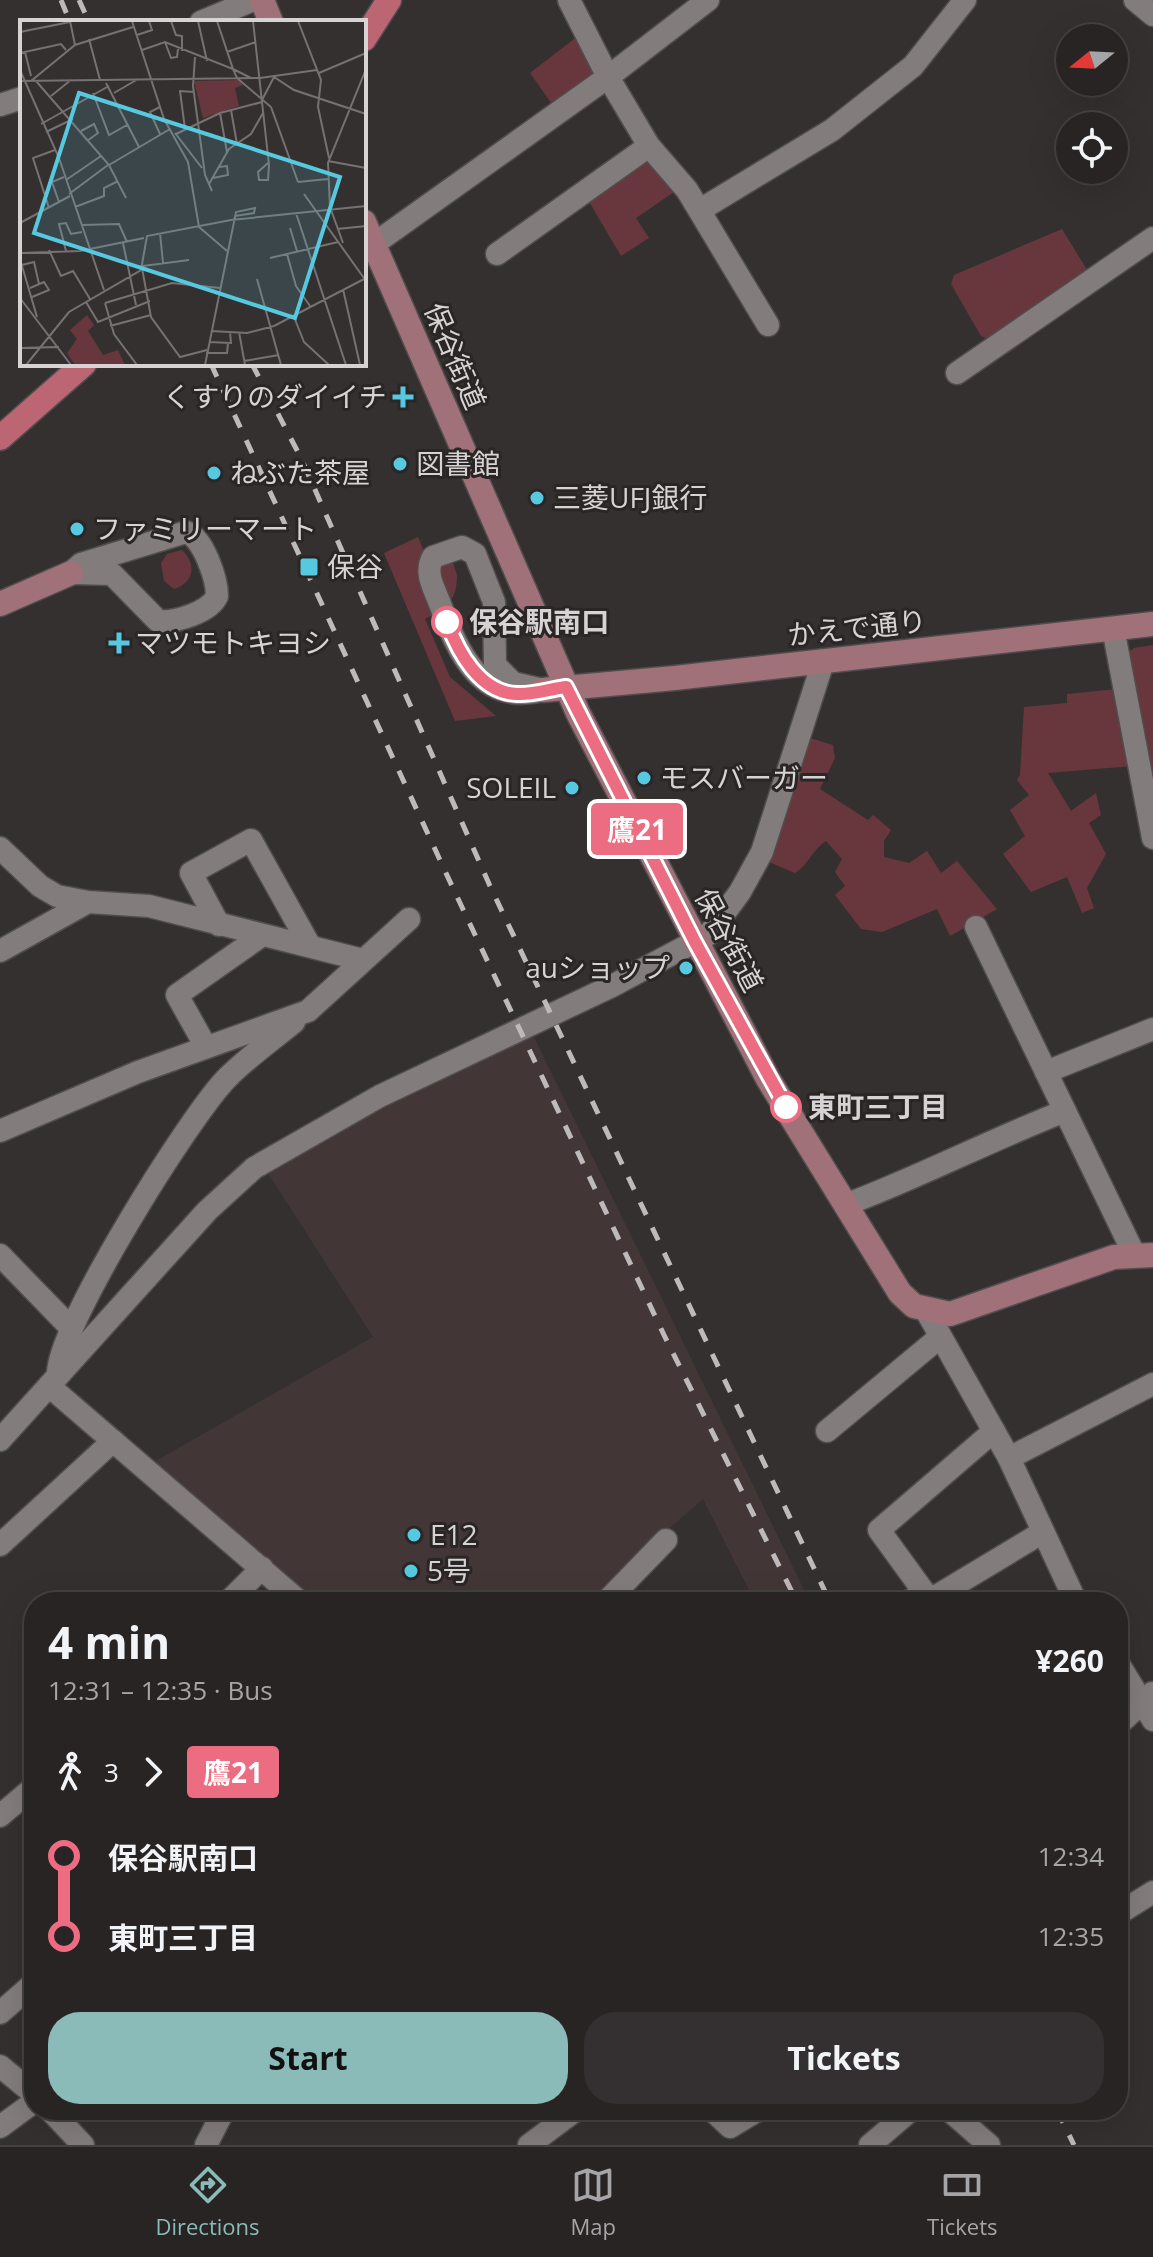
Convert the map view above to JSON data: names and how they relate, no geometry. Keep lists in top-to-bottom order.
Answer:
{
  "streets": {
    "main road": ["保谷街道", "かえで通り"]
  },
  "crossings": [
    ["保谷街道", "かえで通り"]
  ],
  "places": {
    "health": ["くすりのダイイチ", "マツモトキヨシ"],
    "other": [
      "図書館",
      "ねぶた茶屋",
      "三菱UFJ銀行",
      "ファミリーマート",
      "保谷駅南口",
      "モスバーガー",
      "SOLEIL",
      "auショップ",
      "東町三丁目",
      "E12",
      "5号"
    ],
    "transit": ["保谷"]
  },
  "lines": ["bus line 鷹21"],
  "north": "left",
  "page": {
    "on_map": "鷹21",
    "heading": ["4 min", "12:31 – 12:35 · Bus", "¥260"],
    "legs": ["3", "鷹21"],
    "list": [
      {
        "name": "保谷駅南口",
        "value": "12:34"
      },
      {
        "name": "東町三丁目",
        "value": "12:35"
      }
    ],
    "buttons": ["Start", "Tickets"],
    "tabs": ["Directions", "Map", "Tickets"]
  }
}
